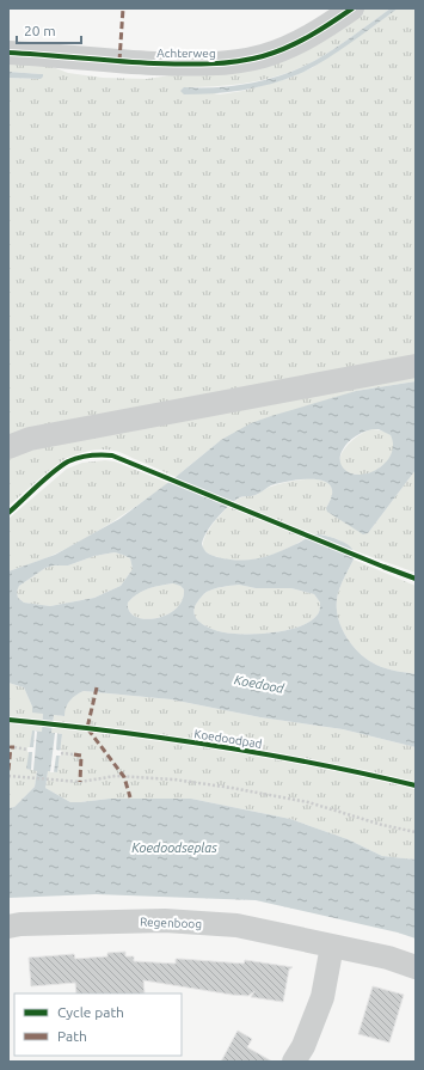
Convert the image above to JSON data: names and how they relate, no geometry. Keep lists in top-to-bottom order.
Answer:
{
  "streets": {
    "street": ["Achterweg", "Regenboog"],
    "cycle path": ["Koedoodpad"]
  },
  "water": ["Koedood", "Koedoodseplas"],
  "legend": ["Cycle path", "Path"],
  "scale_bar": "20 m"
}
